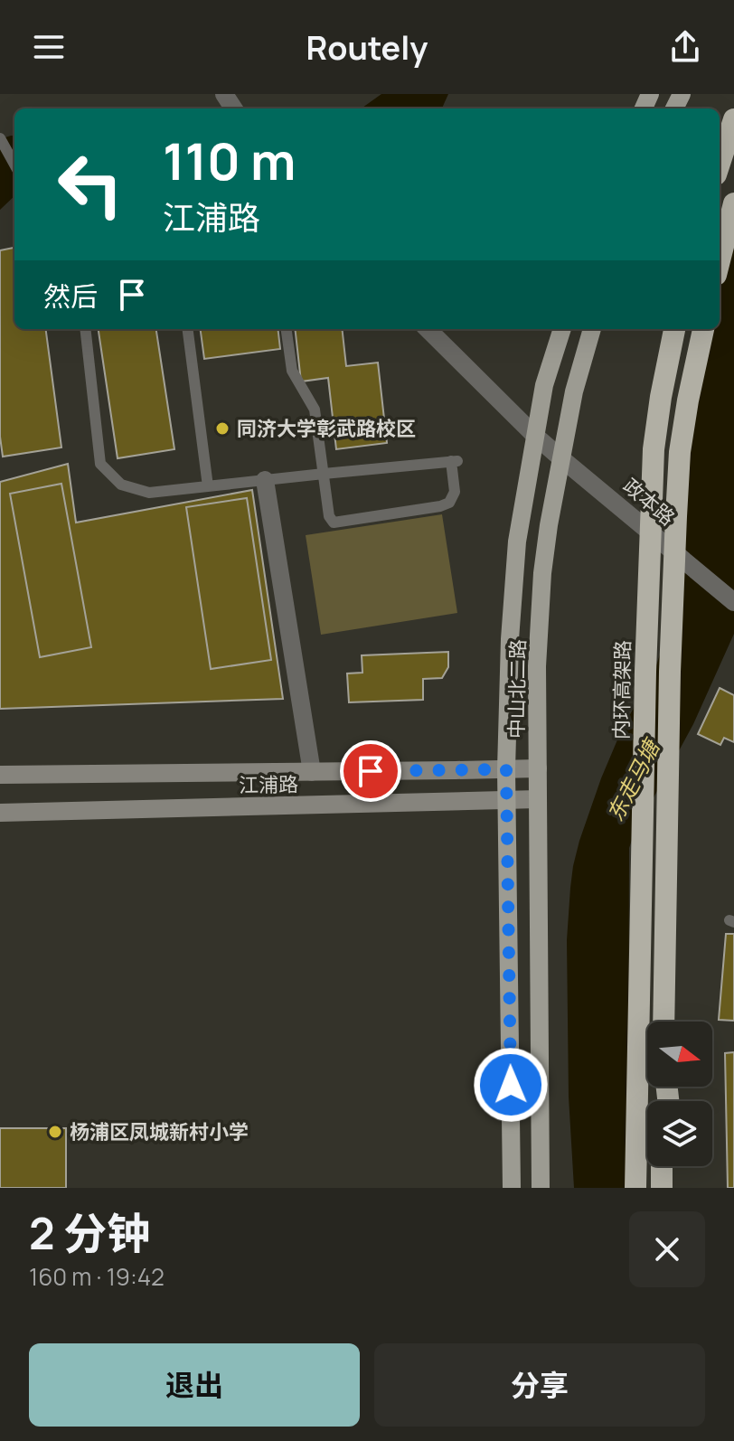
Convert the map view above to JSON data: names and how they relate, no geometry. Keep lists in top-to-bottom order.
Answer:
{
  "streets": {
    "highway": ["内环高架路"],
    "main road": ["中山北二路", "江浦路"],
    "street": ["政本路"]
  },
  "crossings": [
    ["政本路", "中山北二路"],
    ["中山北二路", "江浦路"]
  ],
  "water": ["东走马塘"],
  "places": ["同济大学彰武路校区", "杨浦区凤城新村小学"],
  "north": "right",
  "page": {
    "header": "Routely",
    "turn": ["110 m", "江浦路"],
    "then": "然后",
    "heading": ["2 分钟", "160 m · 19:42"],
    "buttons": ["退出", "分享"]
  }
}
